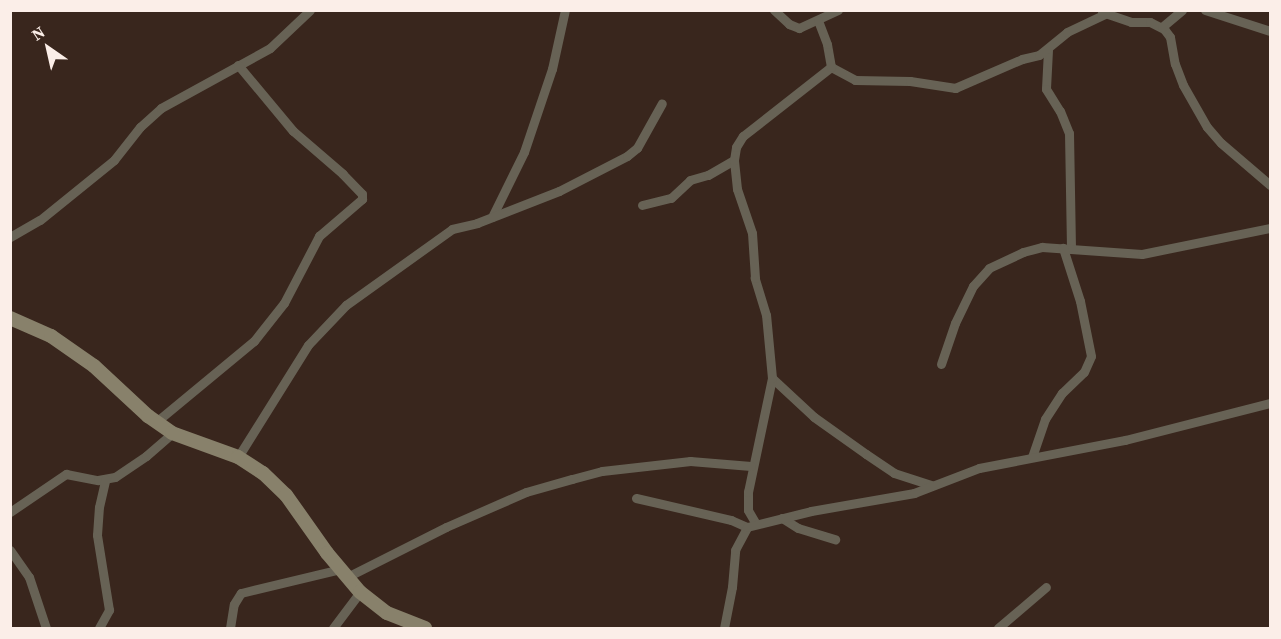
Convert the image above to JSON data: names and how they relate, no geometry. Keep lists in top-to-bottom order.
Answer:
{
  "north": "top left"
}
